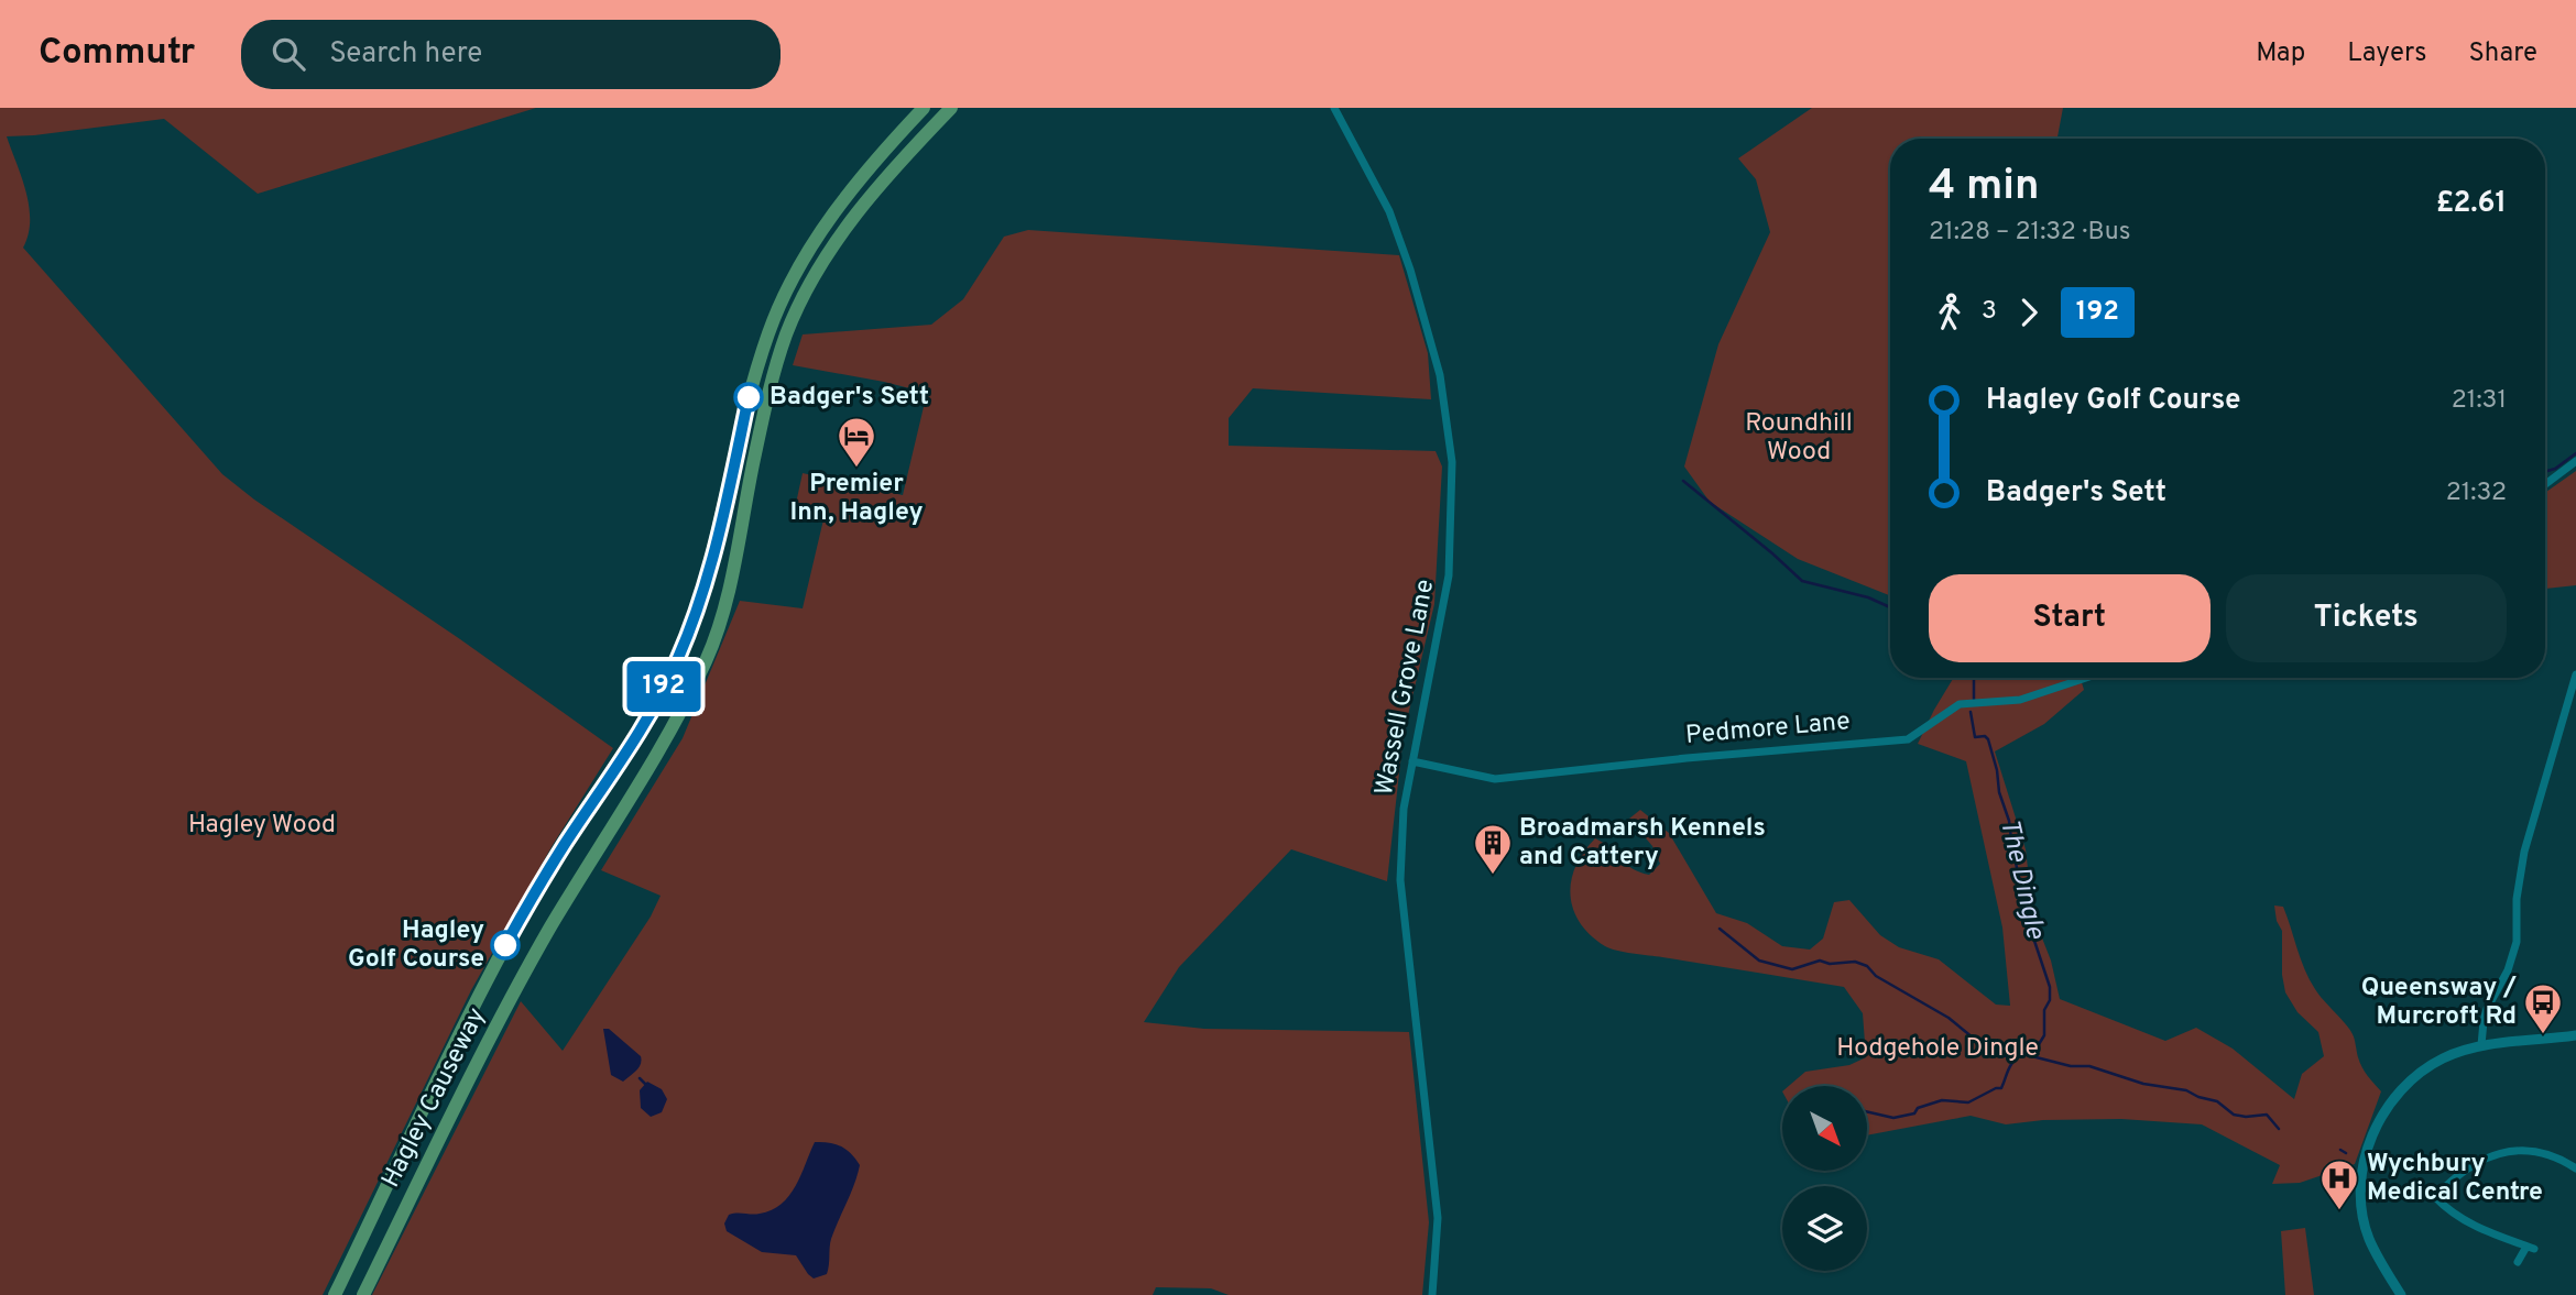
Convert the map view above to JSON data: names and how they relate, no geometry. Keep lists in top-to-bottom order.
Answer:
{
  "streets": {
    "highway": ["Hagley Causeway"],
    "street": ["Wassell Grove Lane", "Pedmore Lane"]
  },
  "crossings": [
    ["Wassell Grove Lane", "Pedmore Lane"]
  ],
  "water": ["The Dingle"],
  "parks": ["Roundhill Wood", "Hagley Wood", "Hodgehole Dingle"],
  "places": {
    "other": ["Badger's Sett", "Hagley Golf Course"],
    "hotel": ["Premier Inn, Hagley"],
    "building": ["Broadmarsh Kennels and Cattery"],
    "bus stop": ["Queensway / Murcroft Rd"],
    "hospital": ["Wychbury Medical Centre"]
  },
  "lines": ["bus line 192"],
  "north": "bottom right",
  "page": {
    "header": "Commutr",
    "search": "Search here",
    "nav": ["Map", "Layers", "Share"],
    "on_map": "192",
    "heading": ["4 min", "21:28 – 21:32 · Bus", "£2.61"],
    "legs": ["3", "192"],
    "list": [
      {
        "name": "Hagley Golf Course",
        "value": "21:31"
      },
      {
        "name": "Badger's Sett",
        "value": "21:32"
      }
    ],
    "buttons": ["Start", "Tickets"]
  }
}
